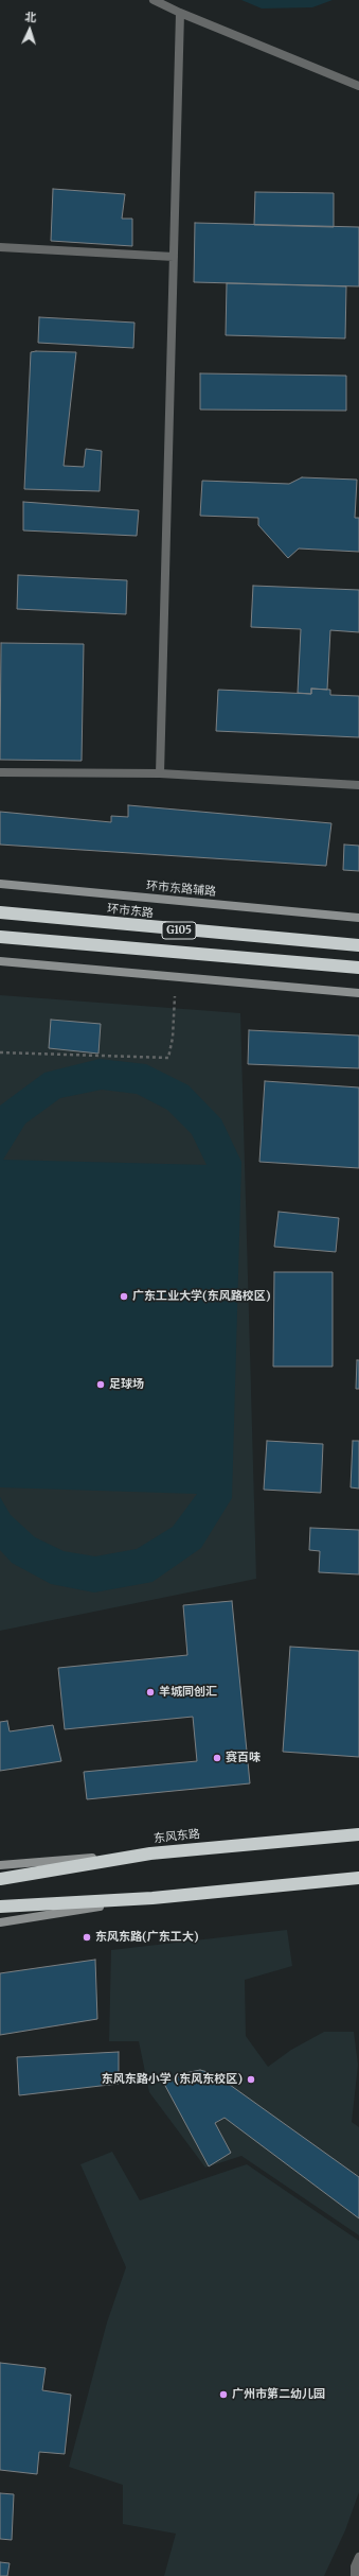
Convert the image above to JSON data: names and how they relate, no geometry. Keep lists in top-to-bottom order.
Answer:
{
  "streets": {
    "highway": ["环市东路", "G105", "东风东路"],
    "main road": ["环市东路辅路"]
  },
  "places": [
    "广东工业大学(东风路校区)",
    "足球场",
    "羊城同创汇",
    "赛百味",
    "东风东路(广东工大)",
    "东风东路小学 (东风东校区)",
    "广州市第二幼儿园"
  ],
  "north": "top"
}
